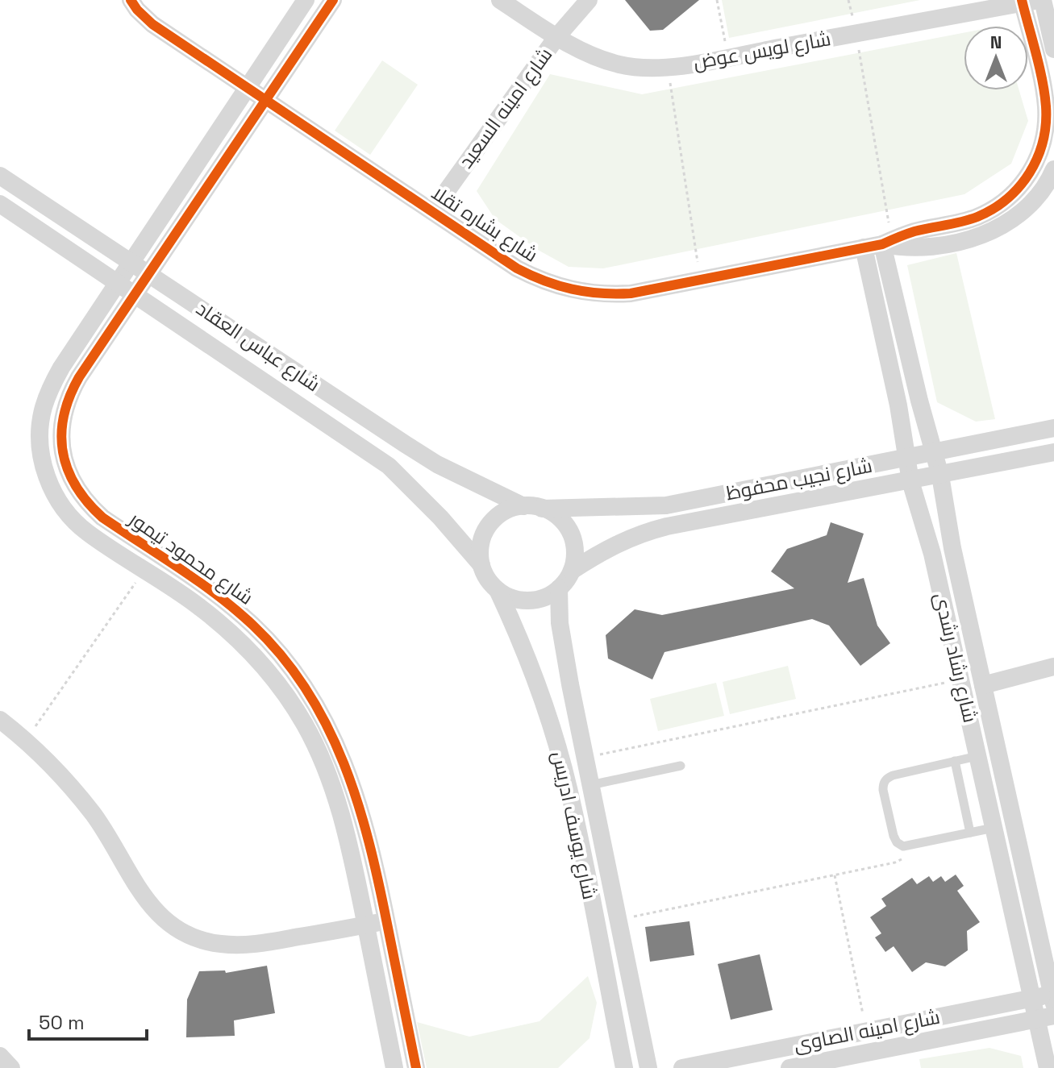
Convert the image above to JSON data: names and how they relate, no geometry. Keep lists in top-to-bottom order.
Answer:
{
  "streets": {
    "street": [
      "شارع لويس عوض",
      "شارع امينه السعيد",
      "شارع بشاره تقلا",
      "شارع عباس العقاد",
      "شارع نجيب محفوظ",
      "شارع محمود تيمور",
      "شارع رشاد رشدى",
      "شارع يوسف ادريس",
      "شارع امينه الصاوى"
    ]
  },
  "crossings": [
    ["شارع لويس عوض", "شارع امينه السعيد"],
    ["شارع امينه السعيد", "شارع بشاره تقلا"],
    ["شارع بشاره تقلا", "شارع محمود تيمور"],
    ["شارع بشاره تقلا", "شارع رشاد رشدى"],
    ["شارع عباس العقاد", "شارع نجيب محفوظ"],
    ["شارع عباس العقاد", "شارع محمود تيمور"],
    ["شارع عباس العقاد", "شارع يوسف ادريس"],
    ["شارع نجيب محفوظ", "شارع رشاد رشدى"],
    ["شارع نجيب محفوظ", "شارع يوسف ادريس"],
    ["شارع رشاد رشدى", "شارع امينه الصاوى"]
  ],
  "scale_bar": "50 m",
  "north": "top"
}
